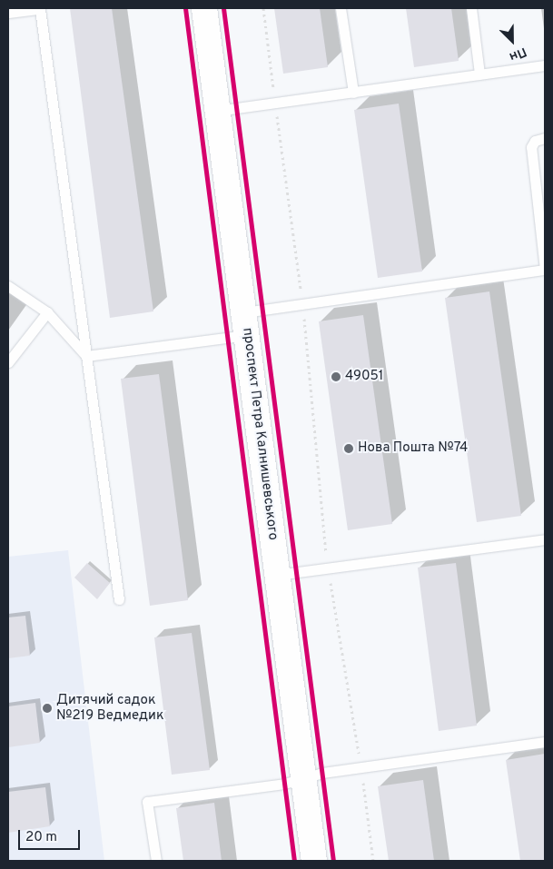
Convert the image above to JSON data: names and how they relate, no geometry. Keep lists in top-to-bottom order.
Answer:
{
  "streets": {
    "street": ["проспект Петра Калнишевського"]
  },
  "places": ["49051", "Нова Пошта №74", "Дитячий садок №219 Ведмедик"],
  "scale_bar": "20 m",
  "north": "bottom right"
}
